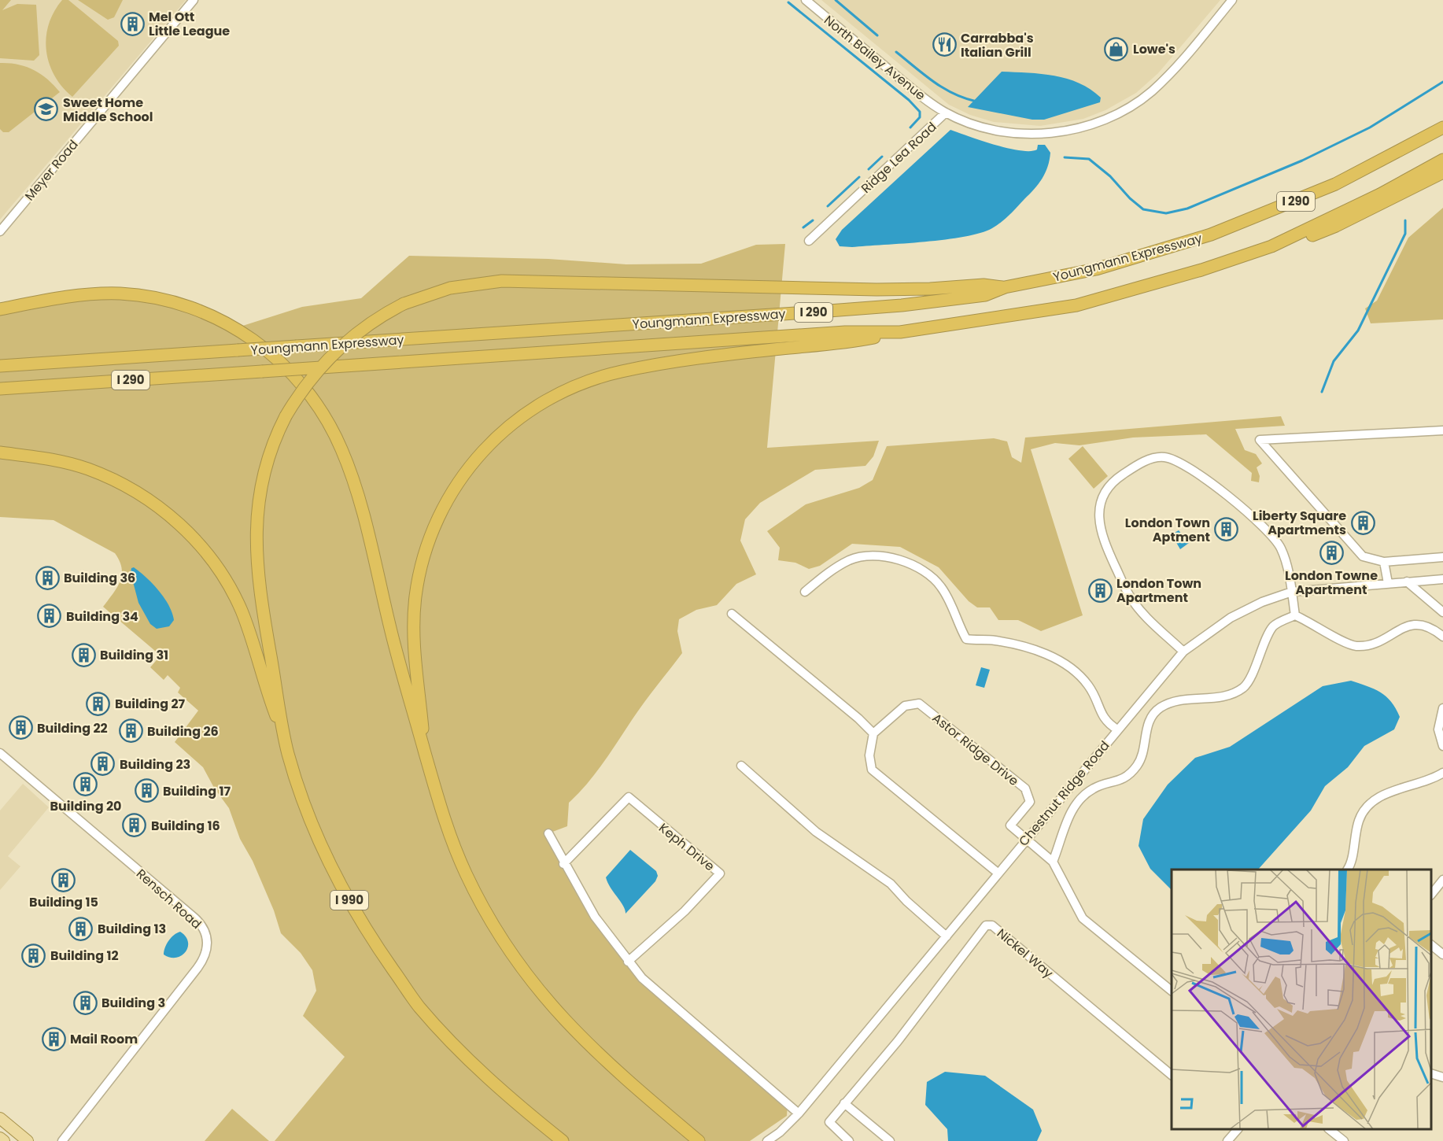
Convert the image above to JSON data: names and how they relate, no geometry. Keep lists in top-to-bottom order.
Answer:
{
  "streets": {
    "highway": ["I 290", "Youngmann Expressway", "I 990"],
    "street": [
      "North Bailey Avenue",
      "Ridge Lea Road",
      "Meyer Road",
      "Astor Ridge Drive",
      "Chestnut Ridge Road",
      "Keph Drive",
      "Rensch Road",
      "Nickel Way"
    ]
  },
  "crossings": [
    ["North Bailey Avenue", "Ridge Lea Road"],
    ["Astor Ridge Drive", "Chestnut Ridge Road"]
  ],
  "places": {
    "building": [
      "Mel Ott Little League",
      "Liberty Square Apartments",
      "London Town Aptment",
      "London Towne Apartment",
      "Building 36",
      "London Town Apartment",
      "Building 34",
      "Building 31",
      "Building 27",
      "Building 22",
      "Building 26",
      "Building 23",
      "Building 20",
      "Building 17",
      "Building 16",
      "Building 15",
      "Building 13",
      "Building 12",
      "Building 3",
      "Mail Room"
    ],
    "restaurant": ["Carrabba's Italian Grill"],
    "shop": ["Lowe's"],
    "school or university": ["Sweet Home Middle School"]
  }
}
